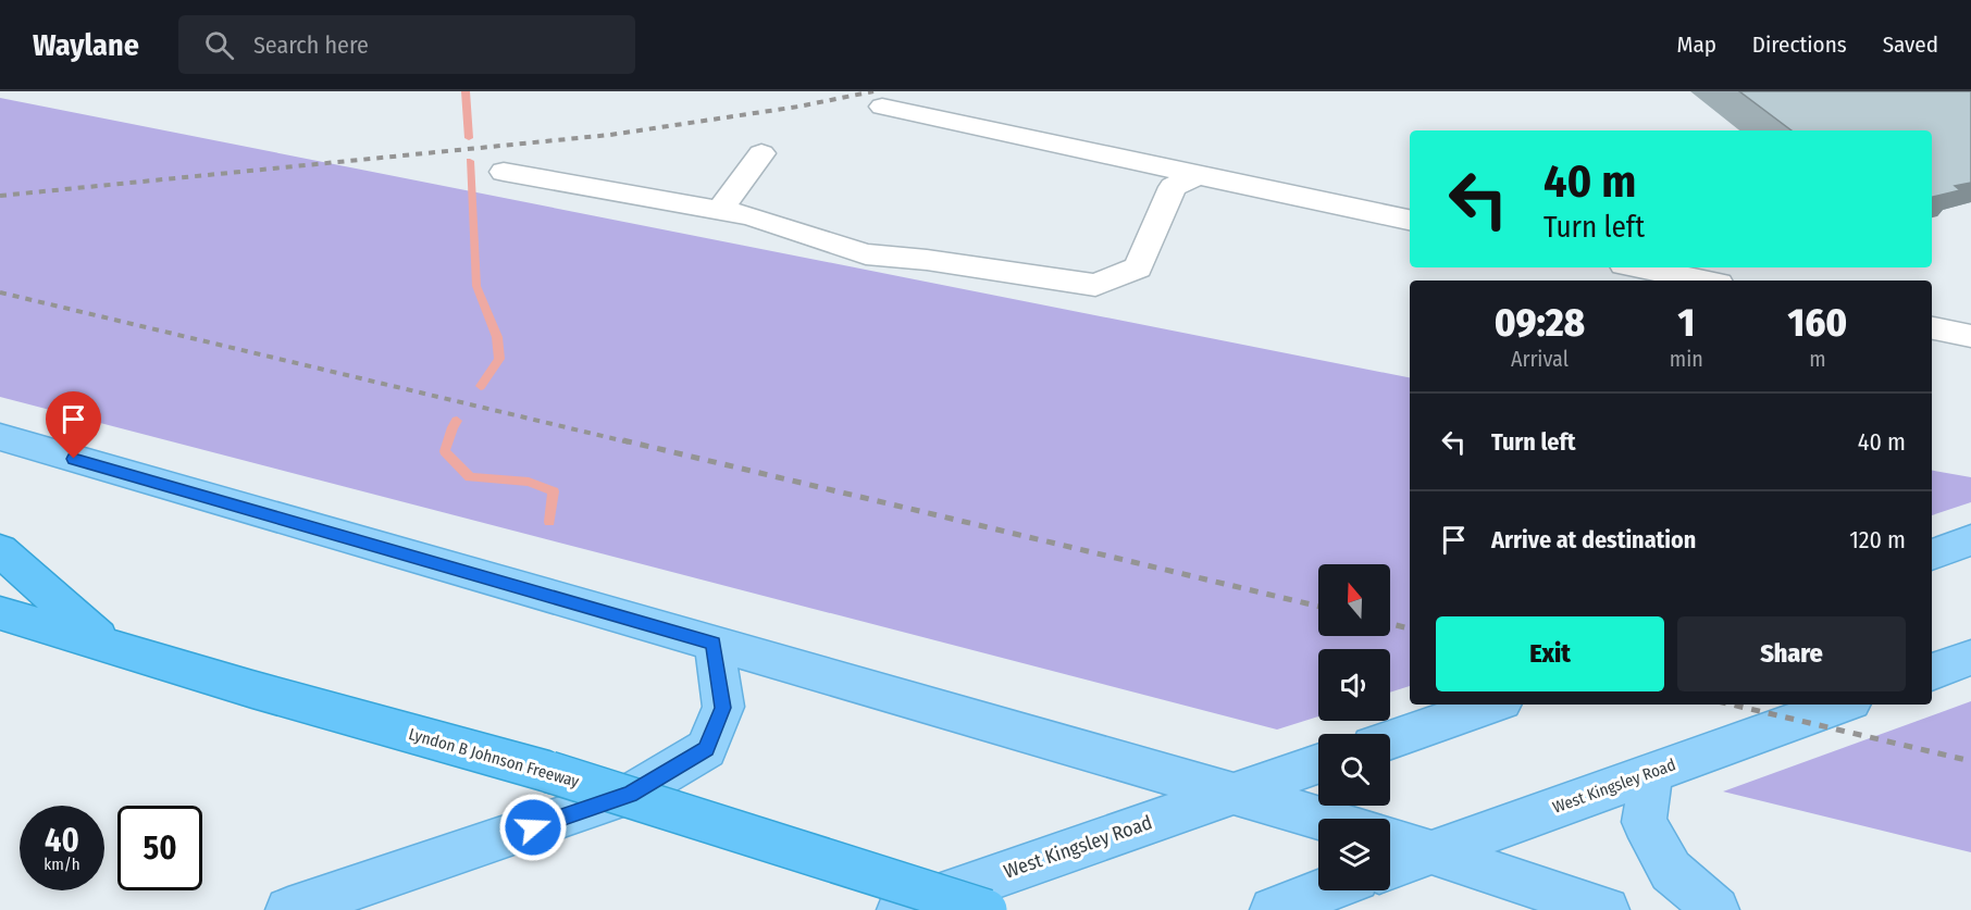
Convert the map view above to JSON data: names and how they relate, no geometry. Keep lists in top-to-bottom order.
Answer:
{
  "streets": {
    "highway": ["Lyndon B Johnson Freeway"],
    "main road": ["West Kingsley Road"]
  },
  "north": "top",
  "page": {
    "header": "Waylane",
    "search": "Search here",
    "nav": ["Map", "Directions", "Saved"],
    "turn": ["40 m", "Turn left"],
    "eta": [
      "09:28",
      "Arrival",
      "1",
      "min",
      "160",
      "m"
    ],
    "list": [
      {
        "name": "Turn left",
        "value": "40 m"
      },
      {
        "name": "Arrive at destination",
        "value": "120 m"
      }
    ],
    "buttons": ["Exit", "Share"],
    "speed": "40 km/h",
    "limit": "50"
  }
}
